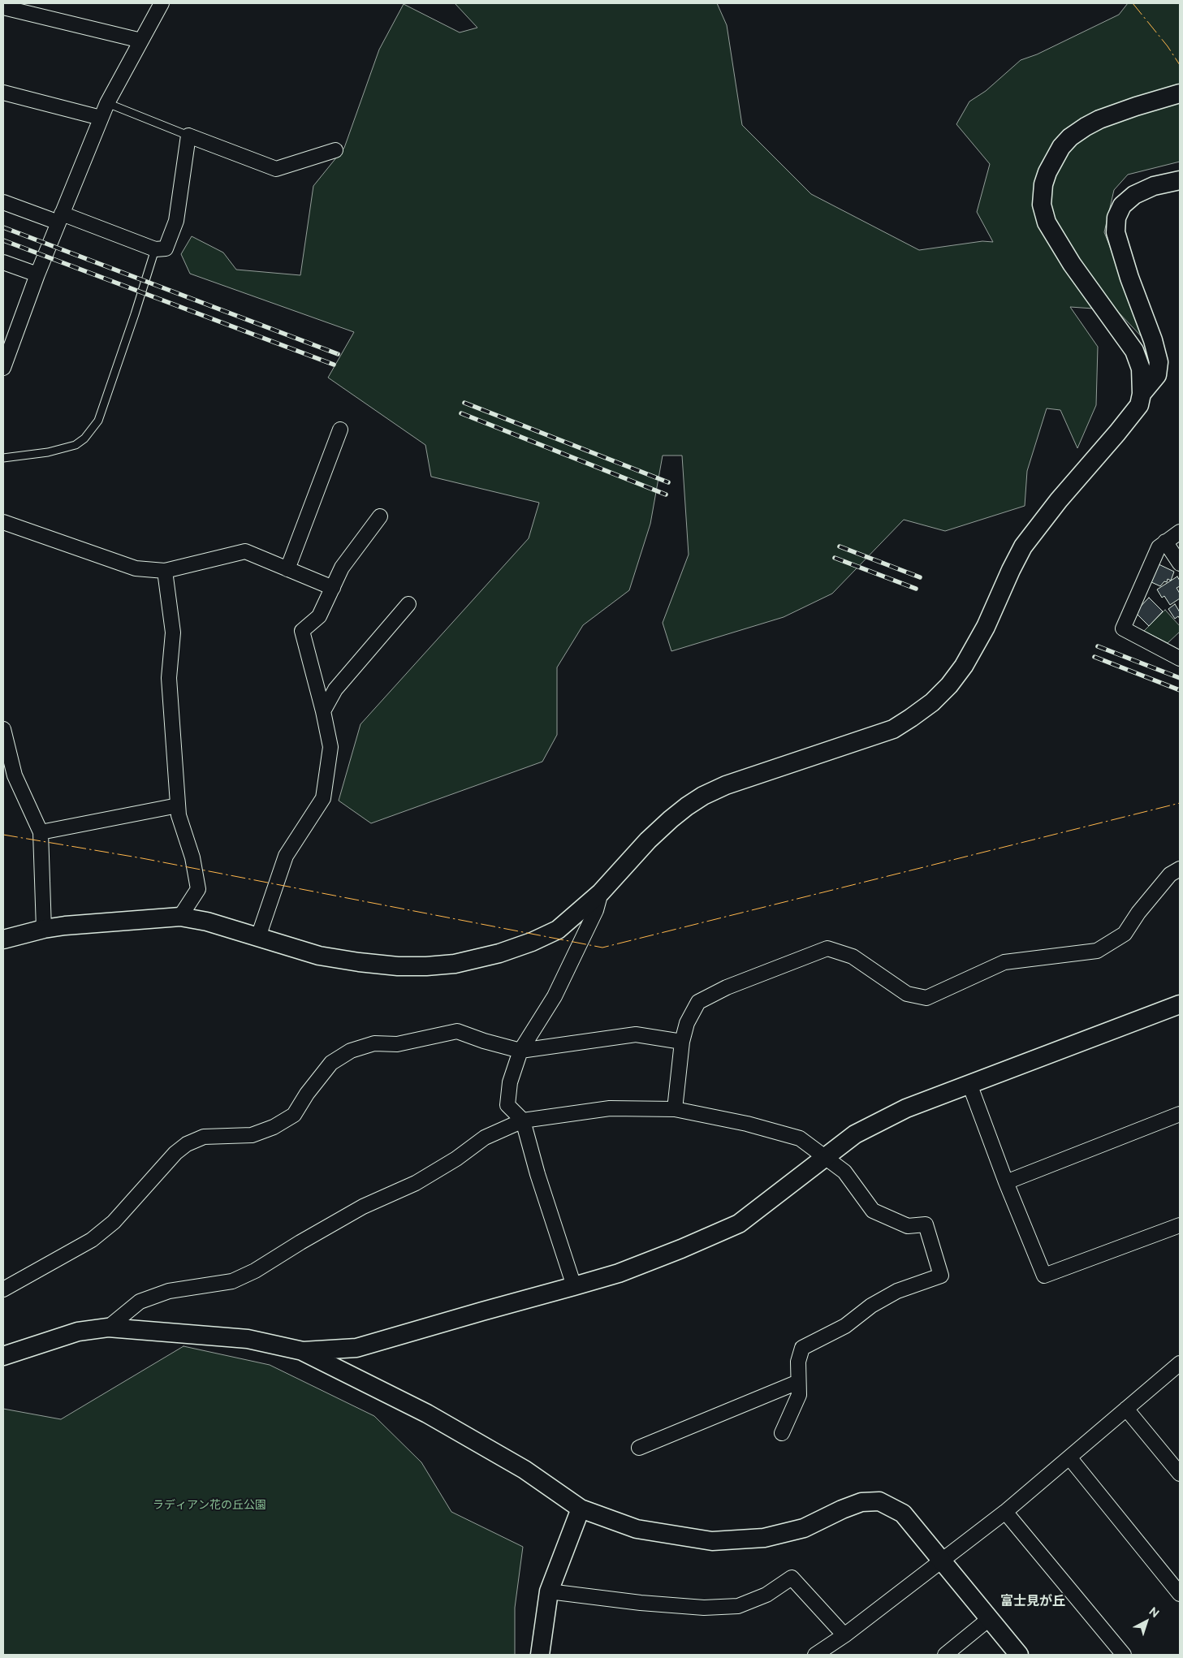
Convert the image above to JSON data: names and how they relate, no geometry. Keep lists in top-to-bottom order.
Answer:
{
  "districts": ["富士見が丘"],
  "parks": ["ラディアン花の丘公園"],
  "north": "top right"
}
